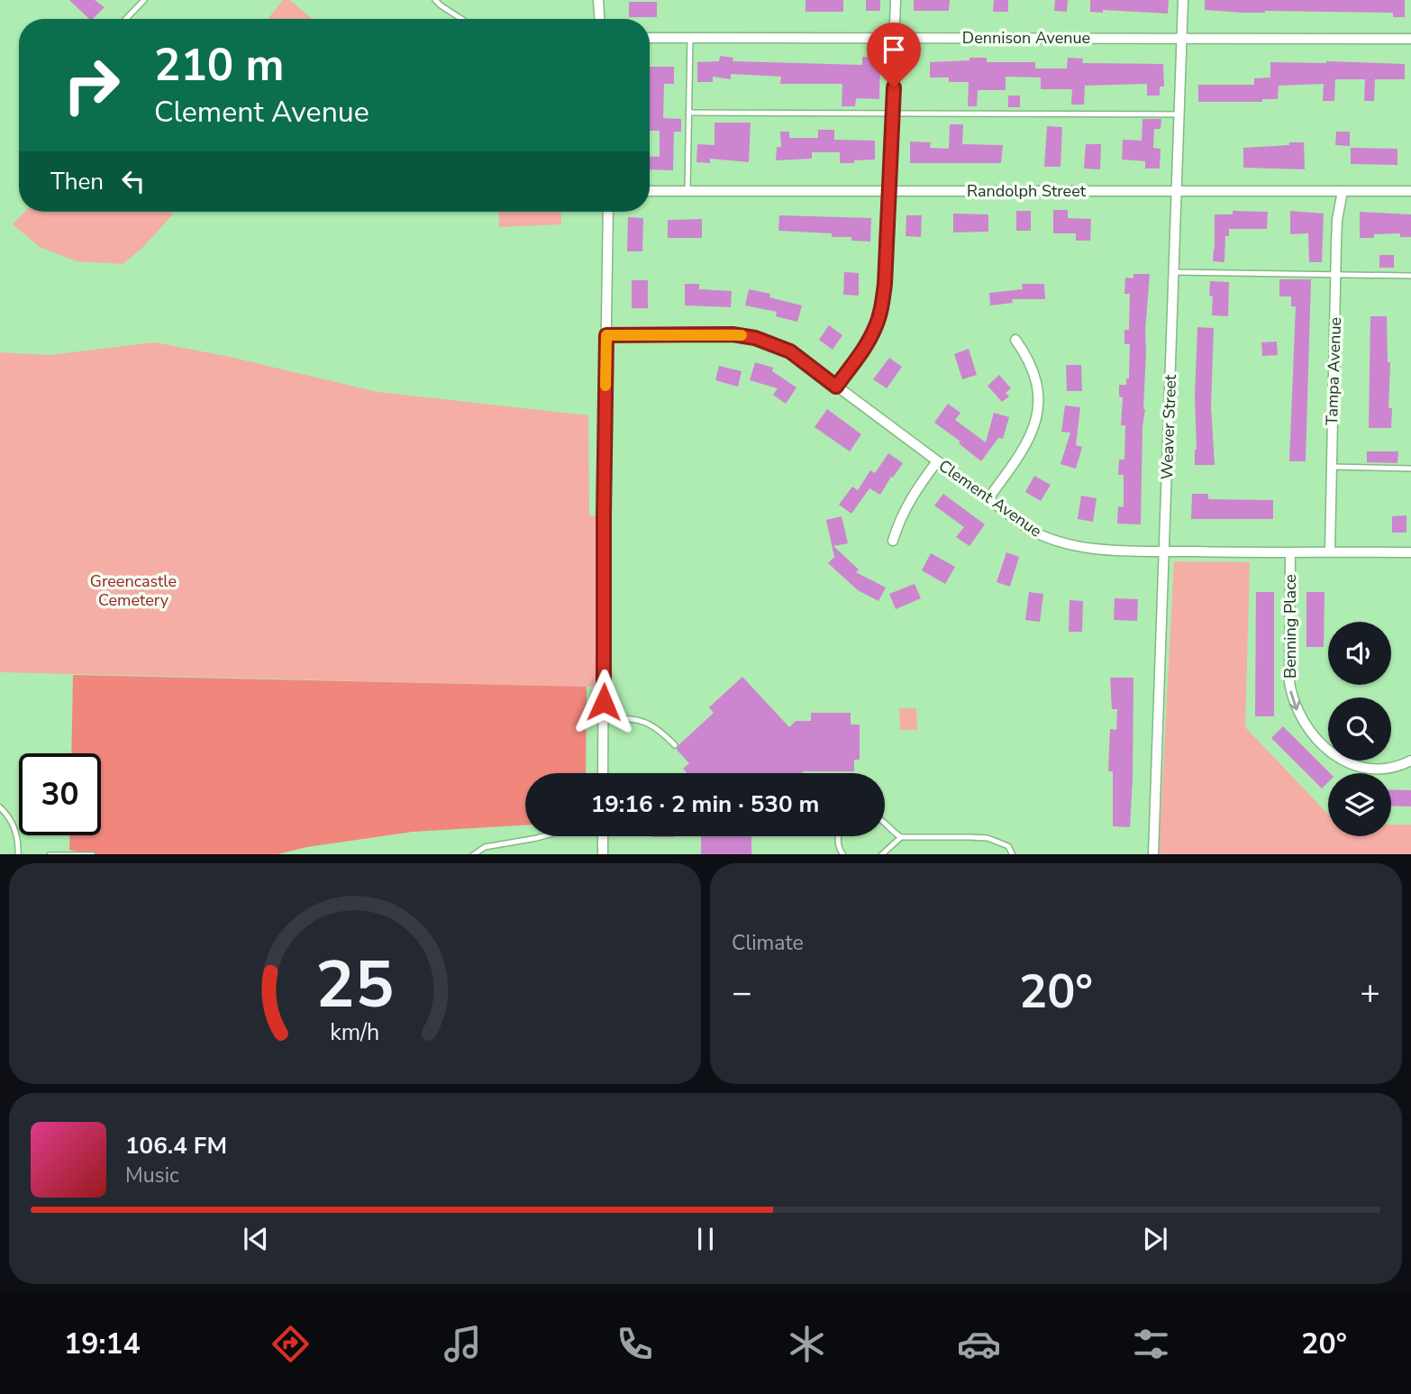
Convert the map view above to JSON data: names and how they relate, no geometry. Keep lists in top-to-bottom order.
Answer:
{
  "streets": {
    "street": [
      "Dennison Avenue",
      "Randolph Street",
      "Tampa Avenue",
      "Weaver Street",
      "Clement Avenue",
      "Benning Place"
    ]
  },
  "crossings": [
    ["Dennison Avenue", "Weaver Street"],
    ["Randolph Street", "Tampa Avenue"],
    ["Randolph Street", "Weaver Street"],
    ["Tampa Avenue", "Clement Avenue"],
    ["Weaver Street", "Clement Avenue"],
    ["Clement Avenue", "Benning Place"]
  ],
  "one_way": ["Benning Place"],
  "parks": ["Greencastle Cemetery"],
  "page": {
    "turn": ["210 m", "Clement Avenue"],
    "then": "Then",
    "limit": "30",
    "trip": "19:16 · 2 min · 530 m",
    "tile": "Climate",
    "heat": ["−", "20°", "+"],
    "song": ["106.4 FM", "Music"],
    "tabs": ["19:14", "20°"],
    "gauge": ["25", "km/h"]
  }
}
